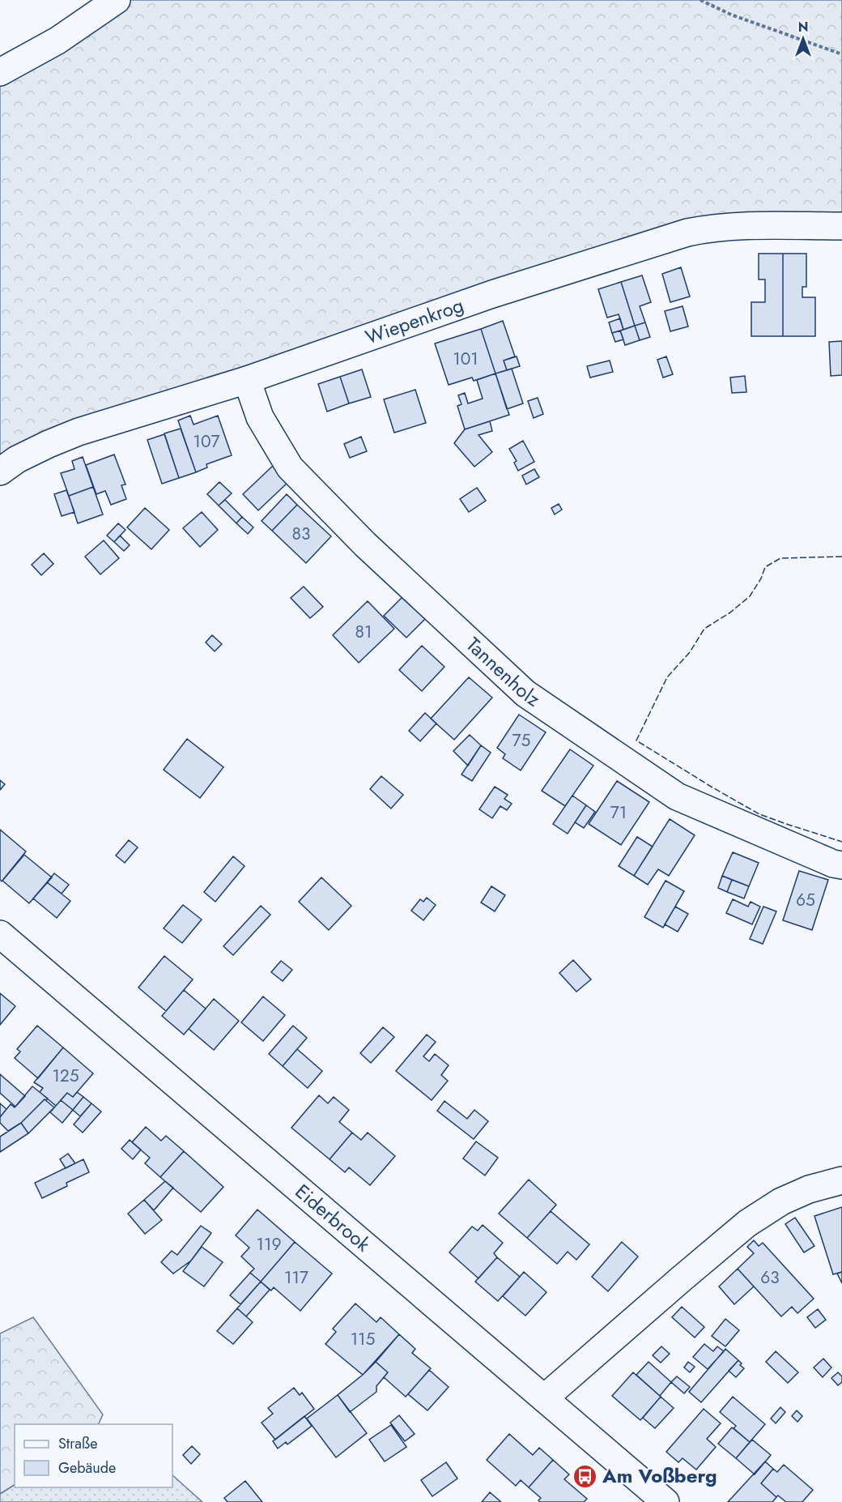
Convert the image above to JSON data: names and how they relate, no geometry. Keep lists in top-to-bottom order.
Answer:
{
  "streets": {
    "street": ["Wiepenkrog", "Tannenholz", "Eiderbrook"]
  },
  "crossings": [
    ["Wiepenkrog", "Tannenholz"]
  ],
  "places": {
    "bus stop": ["Am Voßberg"]
  },
  "house_numbers": [
    "101",
    "107",
    "83",
    "81",
    "75",
    "71",
    "65",
    "125",
    "119",
    "117",
    "63",
    "115"
  ],
  "legend": ["Straße", "Gebäude"],
  "north": "top"
}
